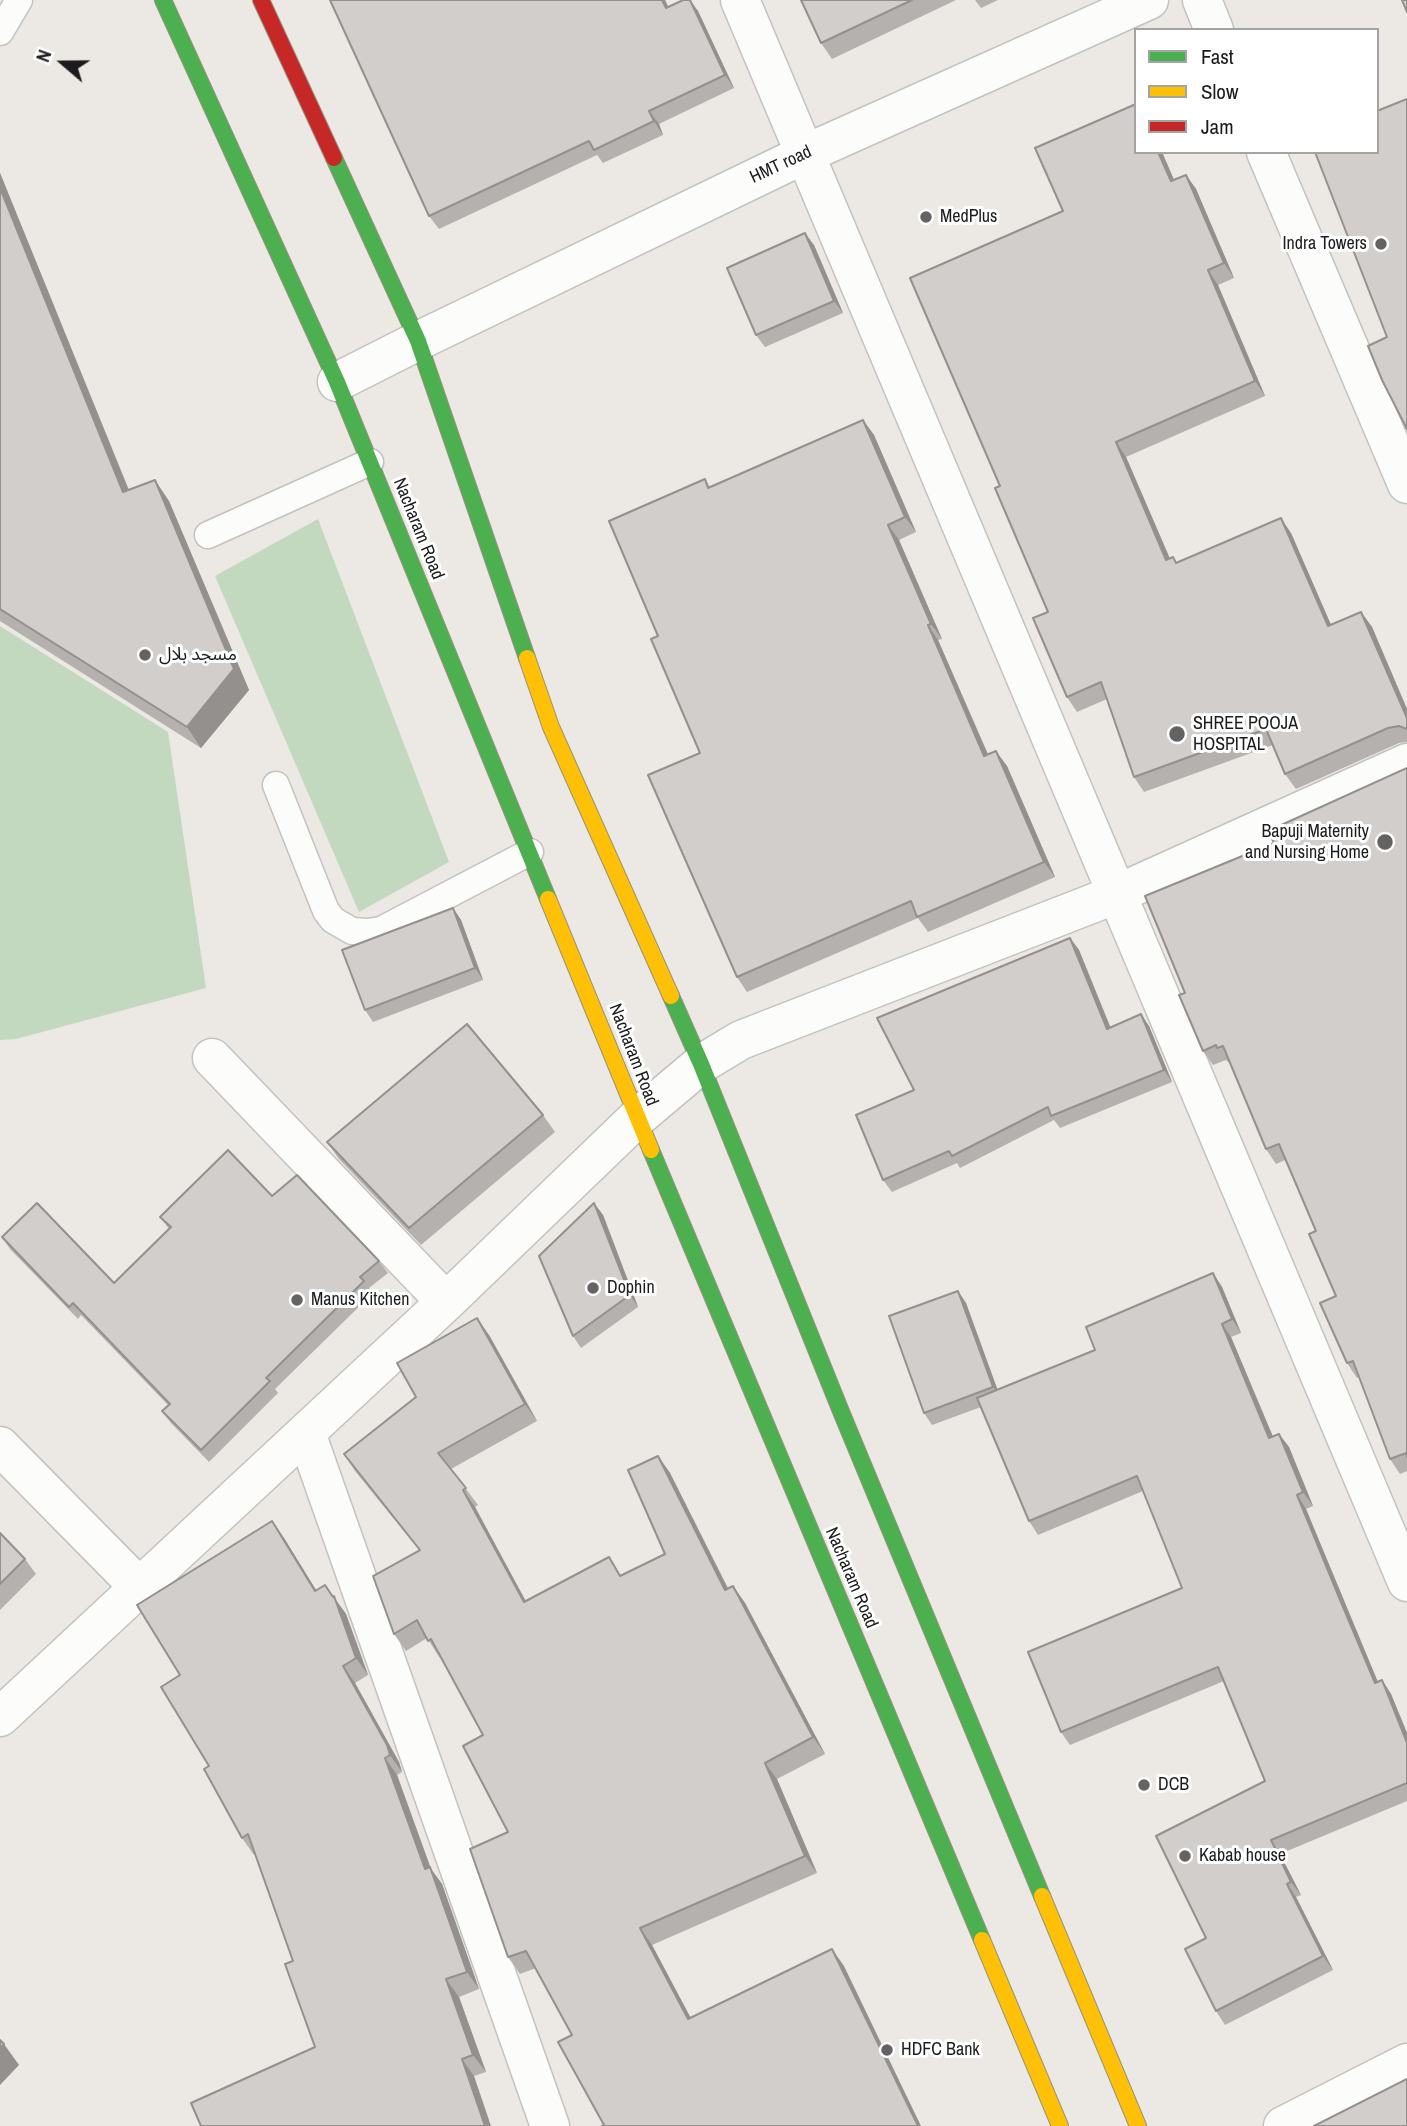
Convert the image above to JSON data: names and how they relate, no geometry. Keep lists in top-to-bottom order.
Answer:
{
  "streets": {
    "main road": ["Nacharam Road"],
    "street": ["HMT road"]
  },
  "crossings": [
    ["HMT road", "Nacharam Road"]
  ],
  "places": [
    "MedPlus",
    "Indra Towers",
    "مسجد بلال",
    "SHREE POOJA HOSPITAL",
    "Bapuji Maternity and Nursing Home",
    "Dophin",
    "Manus Kitchen",
    "DCB",
    "Kabab house",
    "HDFC Bank"
  ],
  "legend": ["Fast", "Slow", "Jam"],
  "north": "left"
}
